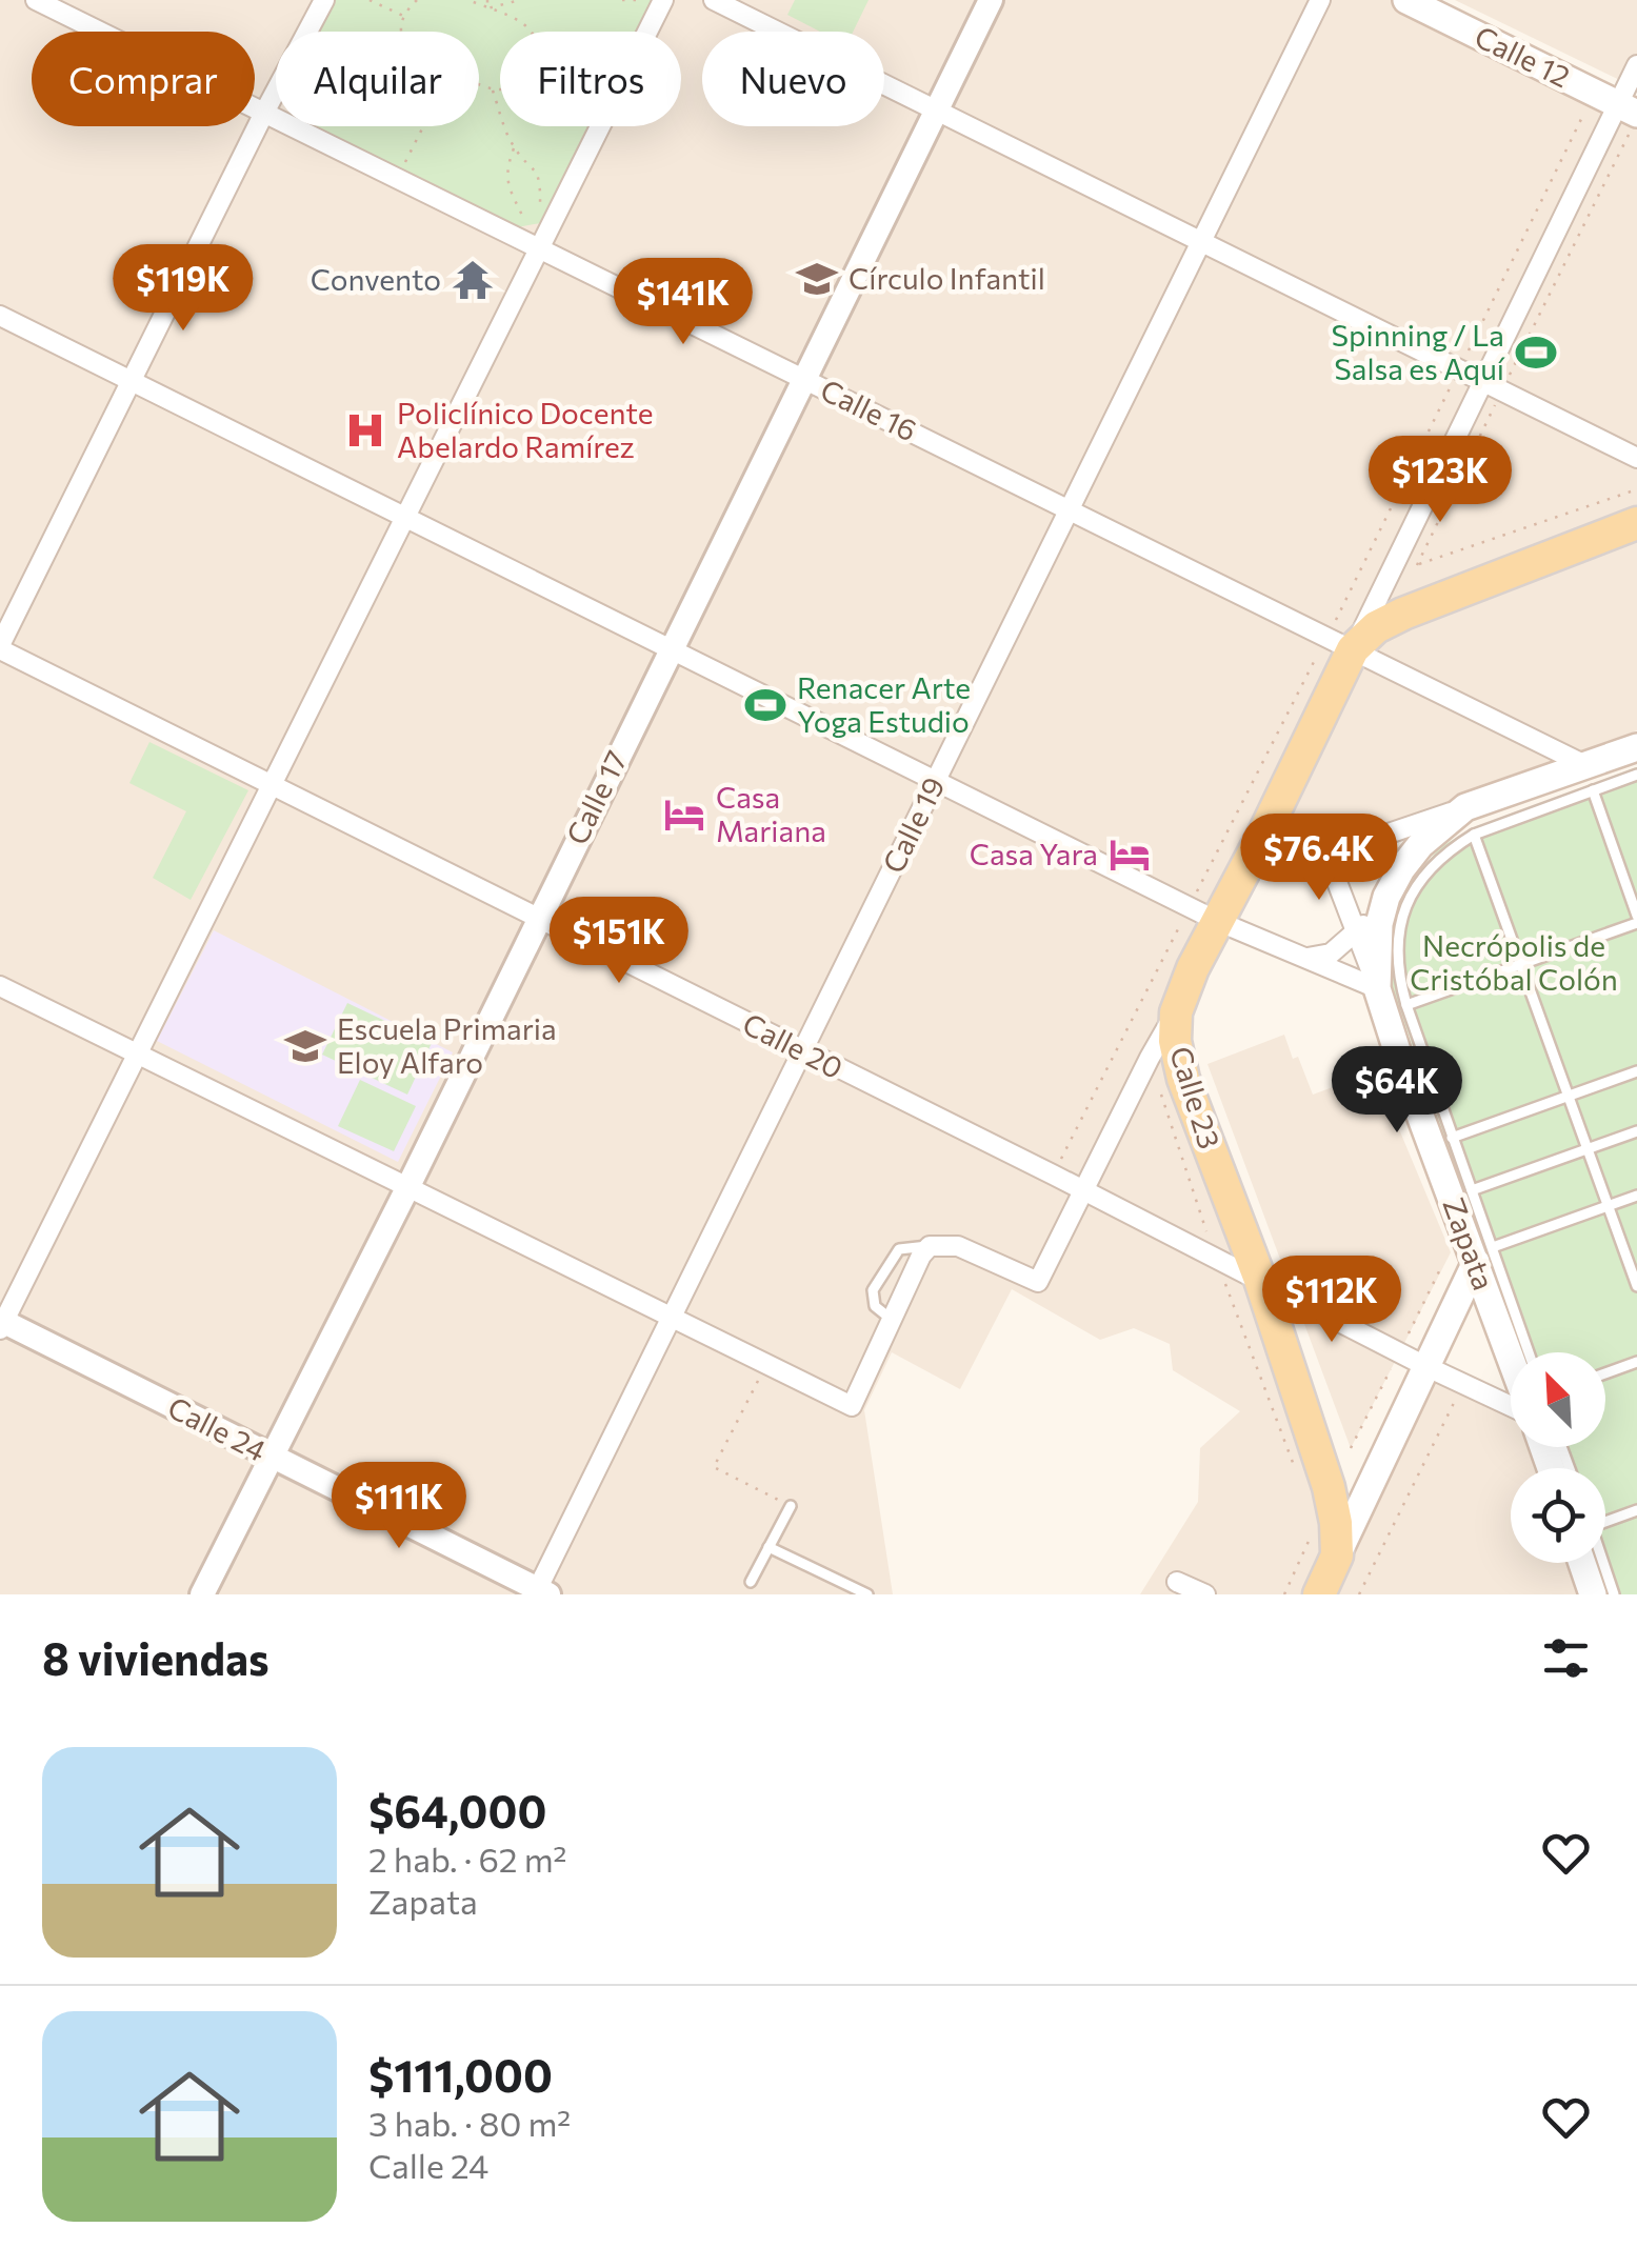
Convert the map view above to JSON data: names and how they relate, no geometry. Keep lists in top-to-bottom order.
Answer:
{
  "streets": {
    "main road": ["Calle 12", "Calle 23", "Zapata"],
    "street": [
      "Calle 16",
      "Calle 17",
      "Calle 19",
      "Calle 20",
      "Calle 24"
    ]
  },
  "crossings": [
    ["Calle 16", "Calle 17"],
    ["Calle 16", "Calle 19"],
    ["Calle 16", "Calle 23"],
    ["Calle 16", "Zapata"],
    ["Calle 17", "Calle 20"],
    ["Calle 17", "Calle 24"],
    ["Calle 19", "Calle 20"],
    ["Calle 19", "Calle 24"],
    ["Calle 20", "Calle 23"]
  ],
  "parks": ["Necrópolis de Cristóbal Colón"],
  "places": {
    "school or university": ["Círculo Infantil", "Escuela Primaria Eloy Alfaro"],
    "temple": ["Convento"],
    "sports": ["Spinning / La Salsa es Aquí", "Renacer Arte Yoga Estudio"],
    "hospital": ["Policlínico Docente Abelardo Ramírez"],
    "hotel": ["Casa Mariana", "Casa Yara"]
  },
  "north": "top left",
  "page": {
    "chip": [
      "Comprar",
      "Alquilar",
      "Filtros",
      "Nuevo"
    ],
    "price": [
      "$119K",
      "$141K",
      "$123K",
      "$76.4K",
      "$151K",
      "$64K",
      "$112K",
      "$111K"
    ],
    "heading": "8 viviendas",
    "list": [
      {
        "name": "$64,000",
        "note": "2 hab. · 62 m² · Zapata"
      },
      {
        "name": "$111,000",
        "note": "3 hab. · 80 m² · Calle 24"
      }
    ]
  }
}
